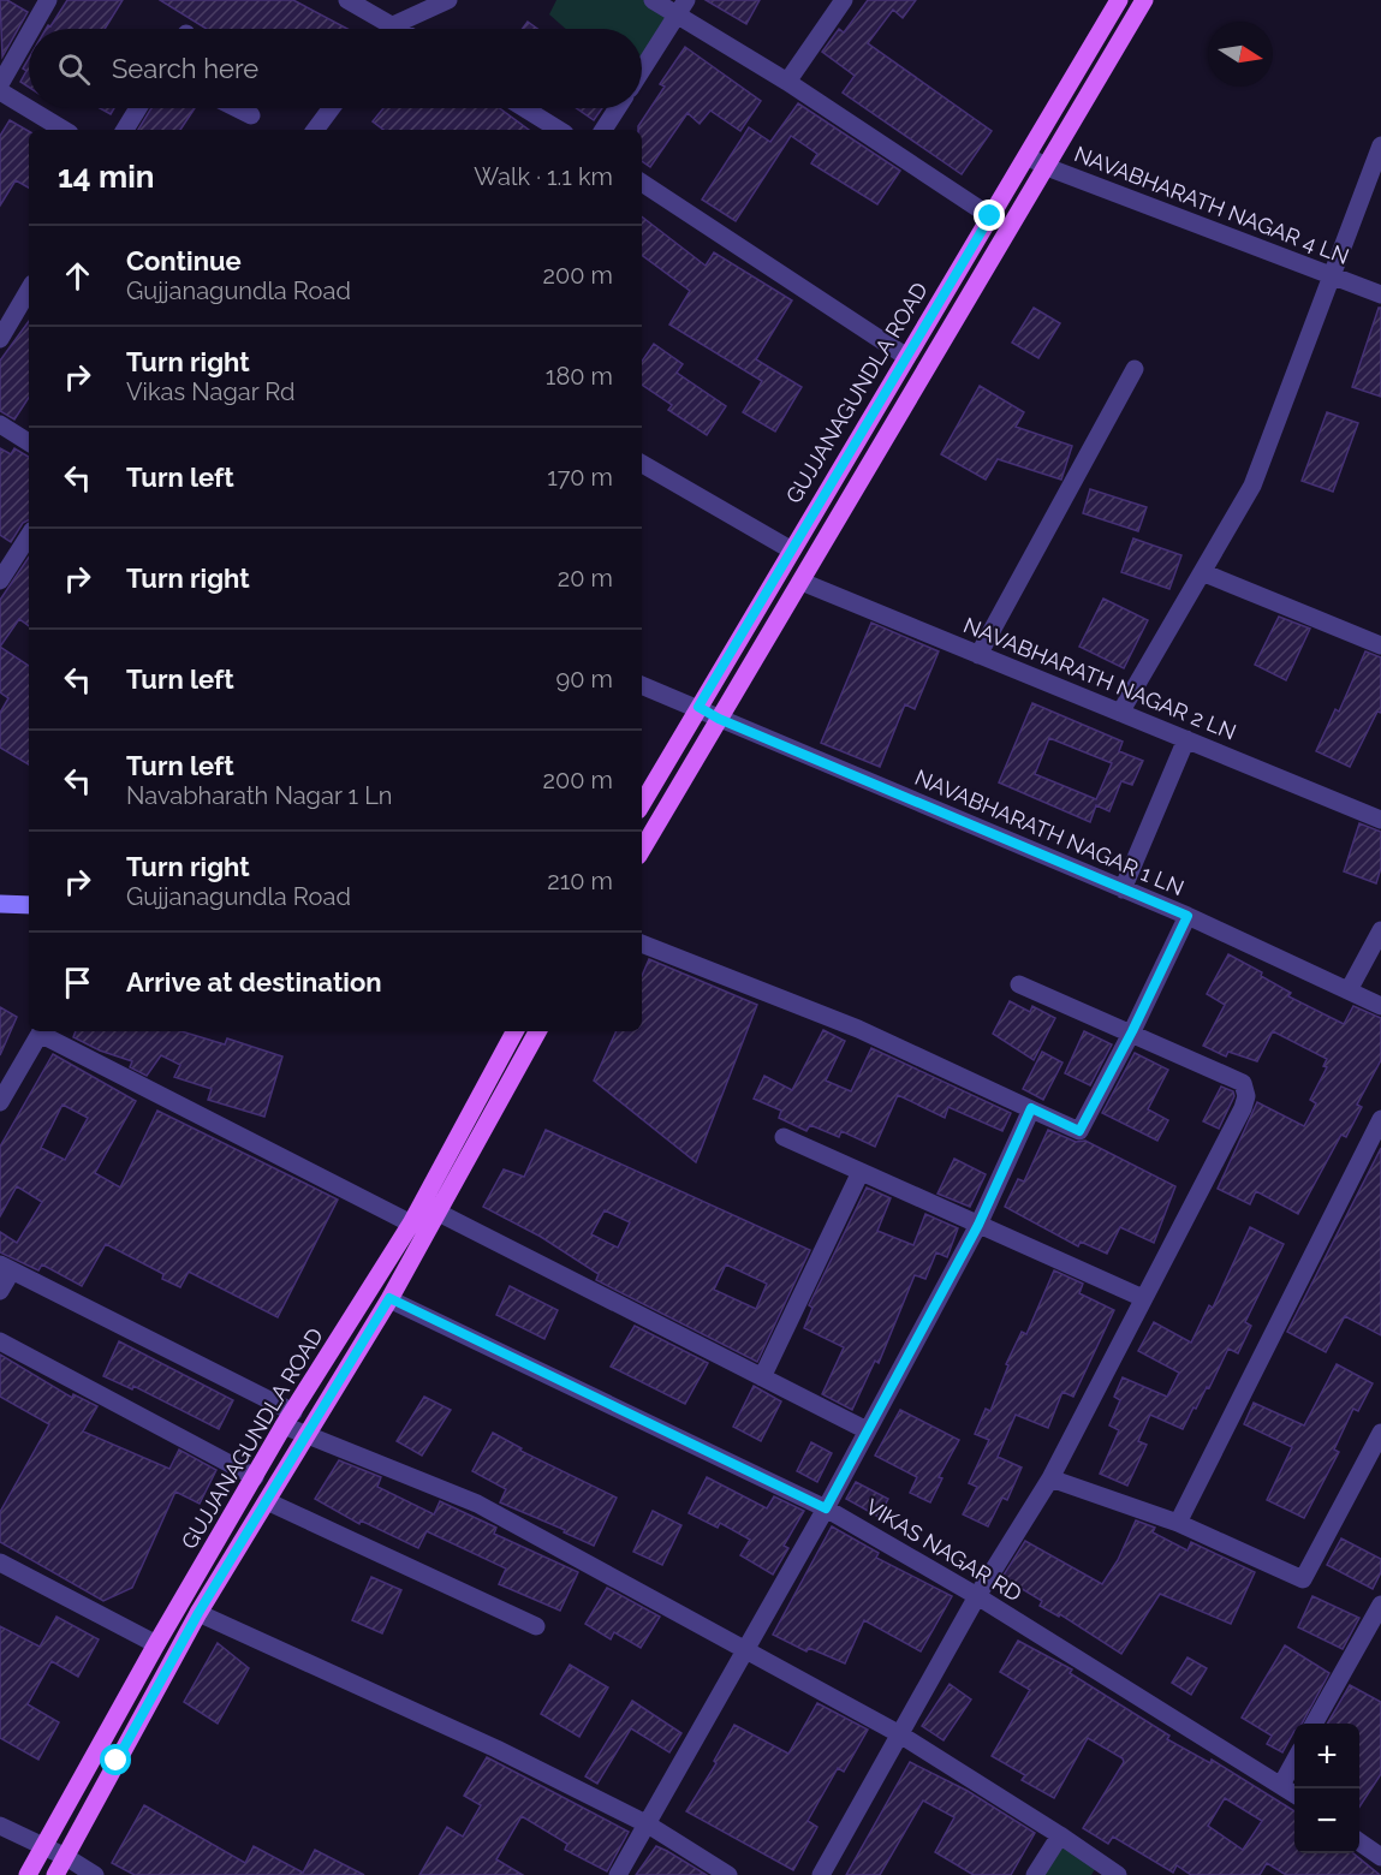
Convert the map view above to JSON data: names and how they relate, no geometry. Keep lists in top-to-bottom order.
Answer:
{
  "streets": {
    "main road": ["GUJJANAGUNDLA ROAD"],
    "street": [
      "NAVABHARATH NAGAR 4 LN",
      "NAVABHARATH NAGAR 2 LN",
      "NAVABHARATH NAGAR 1 LN",
      "VIKAS NAGAR RD"
    ]
  },
  "crossings": [
    ["NAVABHARATH NAGAR 4 LN", "GUJJANAGUNDLA ROAD"],
    ["GUJJANAGUNDLA ROAD", "NAVABHARATH NAGAR 1 LN"],
    ["GUJJANAGUNDLA ROAD", "VIKAS NAGAR RD"]
  ],
  "north": "right",
  "page": {
    "search": "Search here",
    "heading": ["14 min", "Walk · 1.1 km"],
    "list": [
      ["Continue", "Gujjanagundla Road", "200 m"],
      ["Turn right", "Vikas Nagar Rd", "180 m"],
      ["Turn left", "170 m"],
      ["Turn right", "20 m"],
      ["Turn left", "90 m"],
      ["Turn left", "Navabharath Nagar 1 Ln", "200 m"],
      ["Turn right", "Gujjanagundla Road", "210 m"],
      "Arrive at destination"
    ],
    "map_buttons": ["+", "−"]
  }
}
